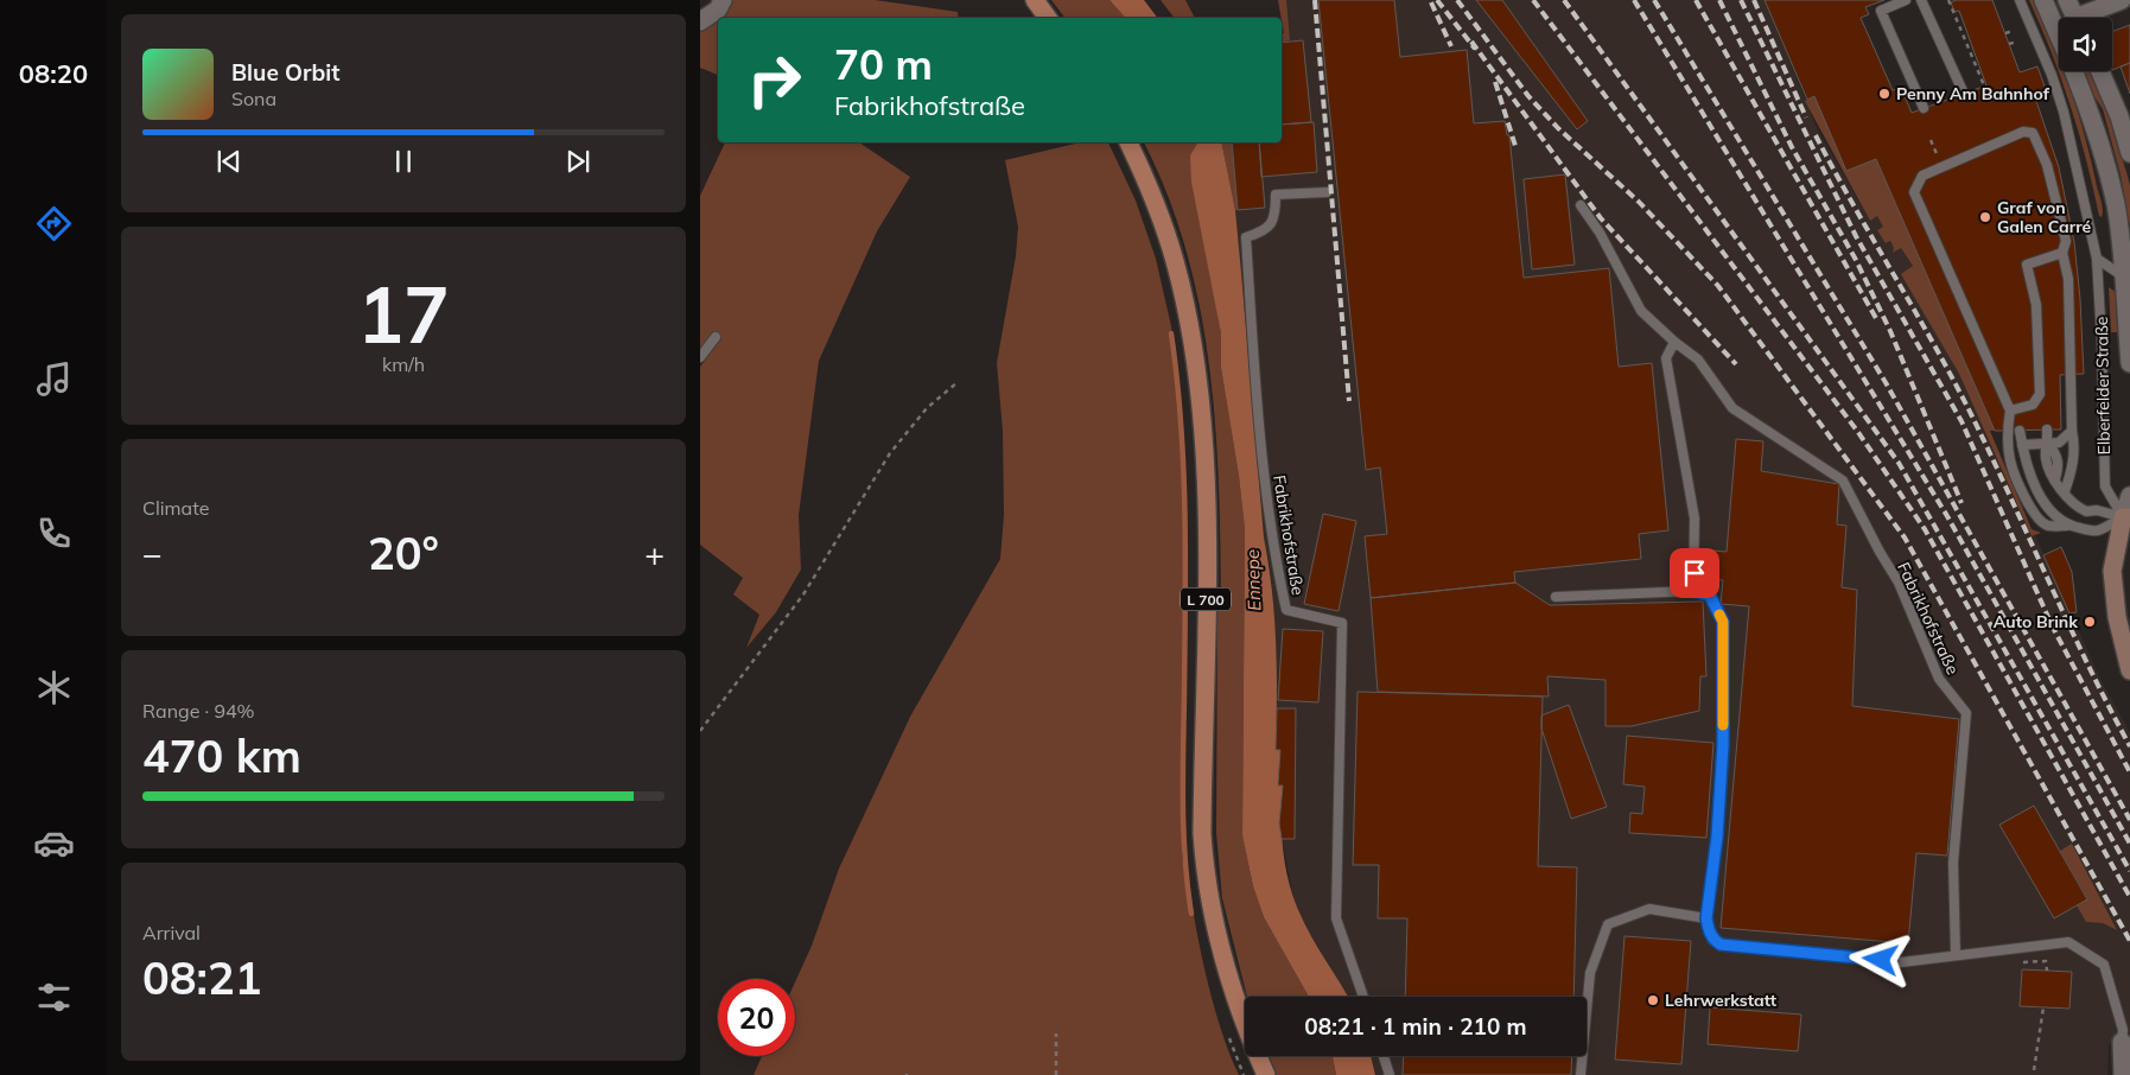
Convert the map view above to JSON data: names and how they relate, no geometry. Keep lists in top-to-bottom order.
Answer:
{
  "streets": {
    "main road": ["L 700"],
    "street": ["Elberfelder Straße"],
    "lane": ["Fabrikhofstraße"]
  },
  "water": ["Ennepe"],
  "places": [
    "Penny Am Bahnhof",
    "Graf von Galen Carré",
    "Auto Brink",
    "Lehrwerkstatt"
  ],
  "page": {
    "tabs": "08:20",
    "turn": ["70 m", "Fabrikhofstraße"],
    "song": ["Blue Orbit", "Sona"],
    "tile": [
      ["17", "km/h"],
      "Climate",
      ["Range · 94%", "470 km"],
      ["Arrival", "08:21"]
    ],
    "heat": ["−", "20°", "+"],
    "limit": "20",
    "trip": "08:21 · 1 min · 210 m"
  }
}
